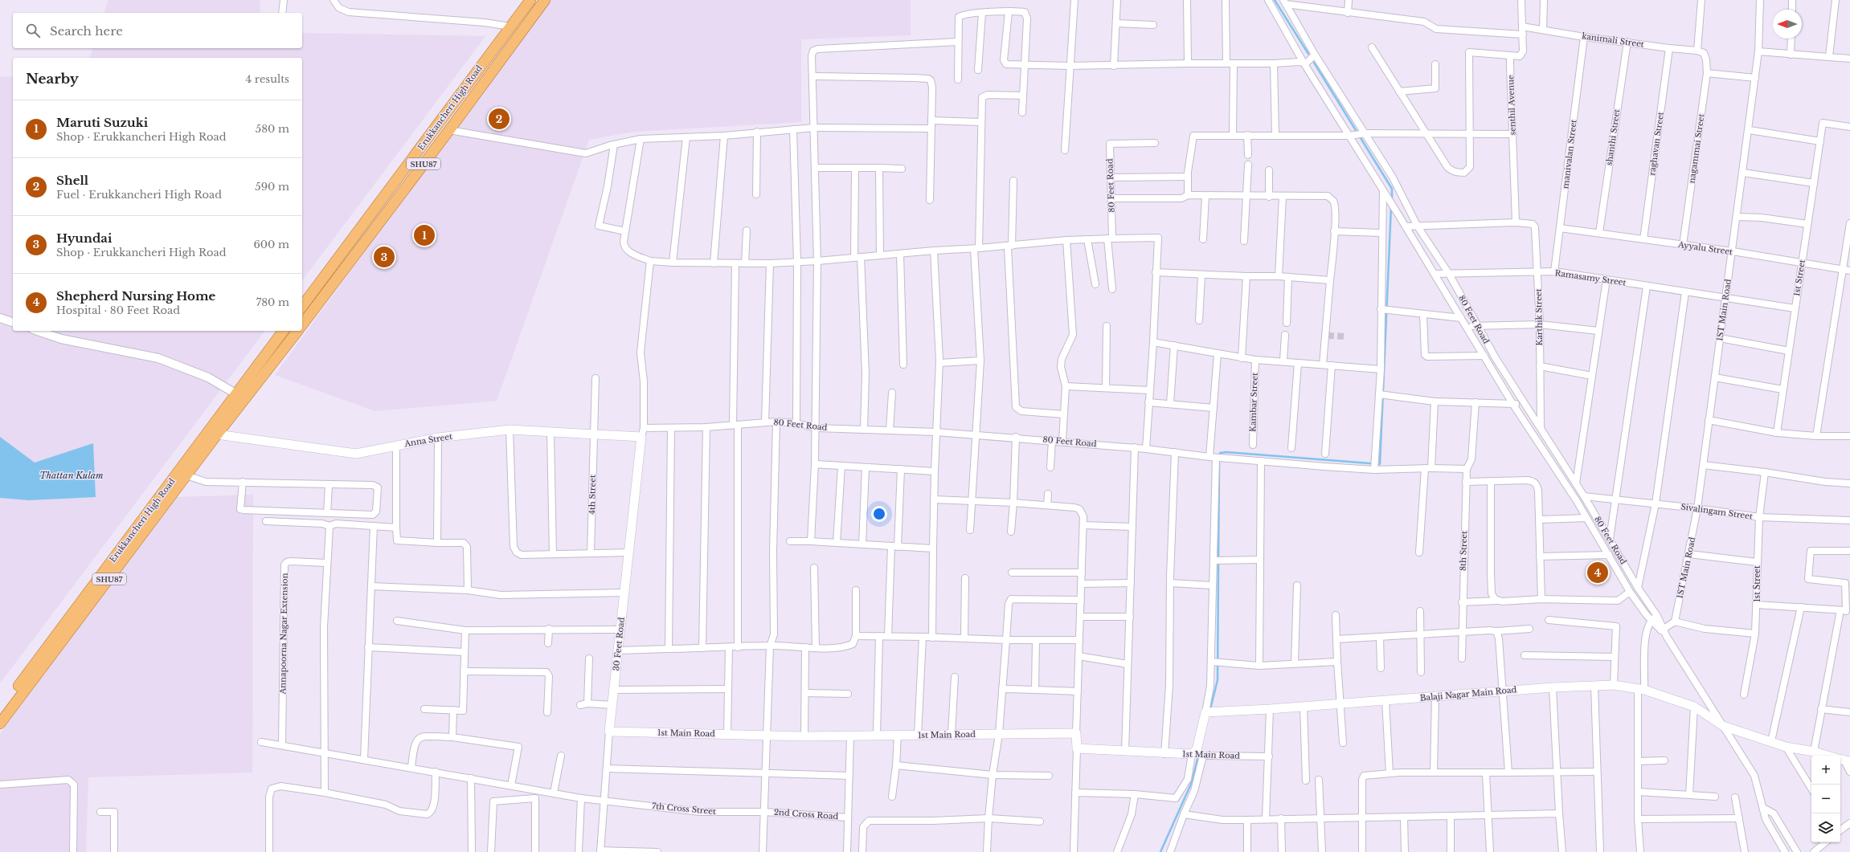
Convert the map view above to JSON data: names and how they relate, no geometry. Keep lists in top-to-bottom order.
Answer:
{
  "streets": {
    "main road": [
      "Erukkancheri High Road",
      "SHU87",
      "Anna Street",
      "30 Feet Road",
      "Balaji Nagar Main Road",
      "1st Main Road"
    ],
    "street": [
      "kanimali Street",
      "senthil Avenue",
      "shanthi Street",
      "raghavan Street",
      "nagammai Street",
      "manivalan Street",
      "80 Feet Road",
      "Ayyalu Street",
      "Ramasamy Street",
      "1st Street",
      "1ST Main Road",
      "Karthik Street",
      "Kambar Street",
      "4th Street",
      "Sivalingam Street",
      "8th Street",
      "Annapoorna Nagar Extension",
      "7th Cross Street",
      "2nd Cross Road"
    ]
  },
  "crossings": [
    ["kanimali Street", "shanthi Street"],
    ["kanimali Street", "raghavan Street"],
    ["kanimali Street", "nagammai Street"],
    ["kanimali Street", "manivalan Street"],
    ["senthil Avenue", "Karthik Street"],
    ["shanthi Street", "Ayyalu Street"],
    ["raghavan Street", "Ayyalu Street"],
    ["nagammai Street", "Ayyalu Street"],
    ["manivalan Street", "Ayyalu Street"],
    ["manivalan Street", "Ramasamy Street"],
    ["SHU87", "Anna Street"],
    ["80 Feet Road", "Ramasamy Street"],
    ["80 Feet Road", "Karthik Street"],
    ["80 Feet Road", "Sivalingam Street"],
    ["80 Feet Road", "8th Street"],
    ["80 Feet Road", "Balaji Nagar Main Road"],
    ["Ayyalu Street", "1st Street"],
    ["Ayyalu Street", "1ST Main Road"],
    ["Ramasamy Street", "1st Street"],
    ["Ramasamy Street", "1ST Main Road"],
    ["Ramasamy Street", "Karthik Street"],
    ["1st Street", "Sivalingam Street"],
    ["1ST Main Road", "Sivalingam Street"],
    ["Anna Street", "4th Street"],
    ["Anna Street", "30 Feet Road"],
    ["Annapoorna Nagar Extension", "7th Cross Street"],
    ["30 Feet Road", "1st Main Road"],
    ["30 Feet Road", "7th Cross Street"],
    ["7th Cross Street", "2nd Cross Road"]
  ],
  "water": ["Thattan Kulam"],
  "north": "left",
  "page": {
    "search": "Search here",
    "heading": ["Nearby", "4 results"],
    "list": [
      {
        "mark": "1",
        "name": "Maruti Suzuki",
        "note": "Shop · Erukkancheri High Road",
        "value": "580 m"
      },
      {
        "mark": "2",
        "name": "Shell",
        "note": "Fuel · Erukkancheri High Road",
        "value": "590 m"
      },
      {
        "mark": "3",
        "name": "Hyundai",
        "note": "Shop · Erukkancheri High Road",
        "value": "600 m"
      },
      {
        "mark": "4",
        "name": "Shepherd Nursing Home",
        "note": "Hospital · 80 Feet Road",
        "value": "780 m"
      }
    ],
    "pins": [
      "2",
      "1",
      "3",
      "4"
    ],
    "map_buttons": ["+", "−"]
  }
}
